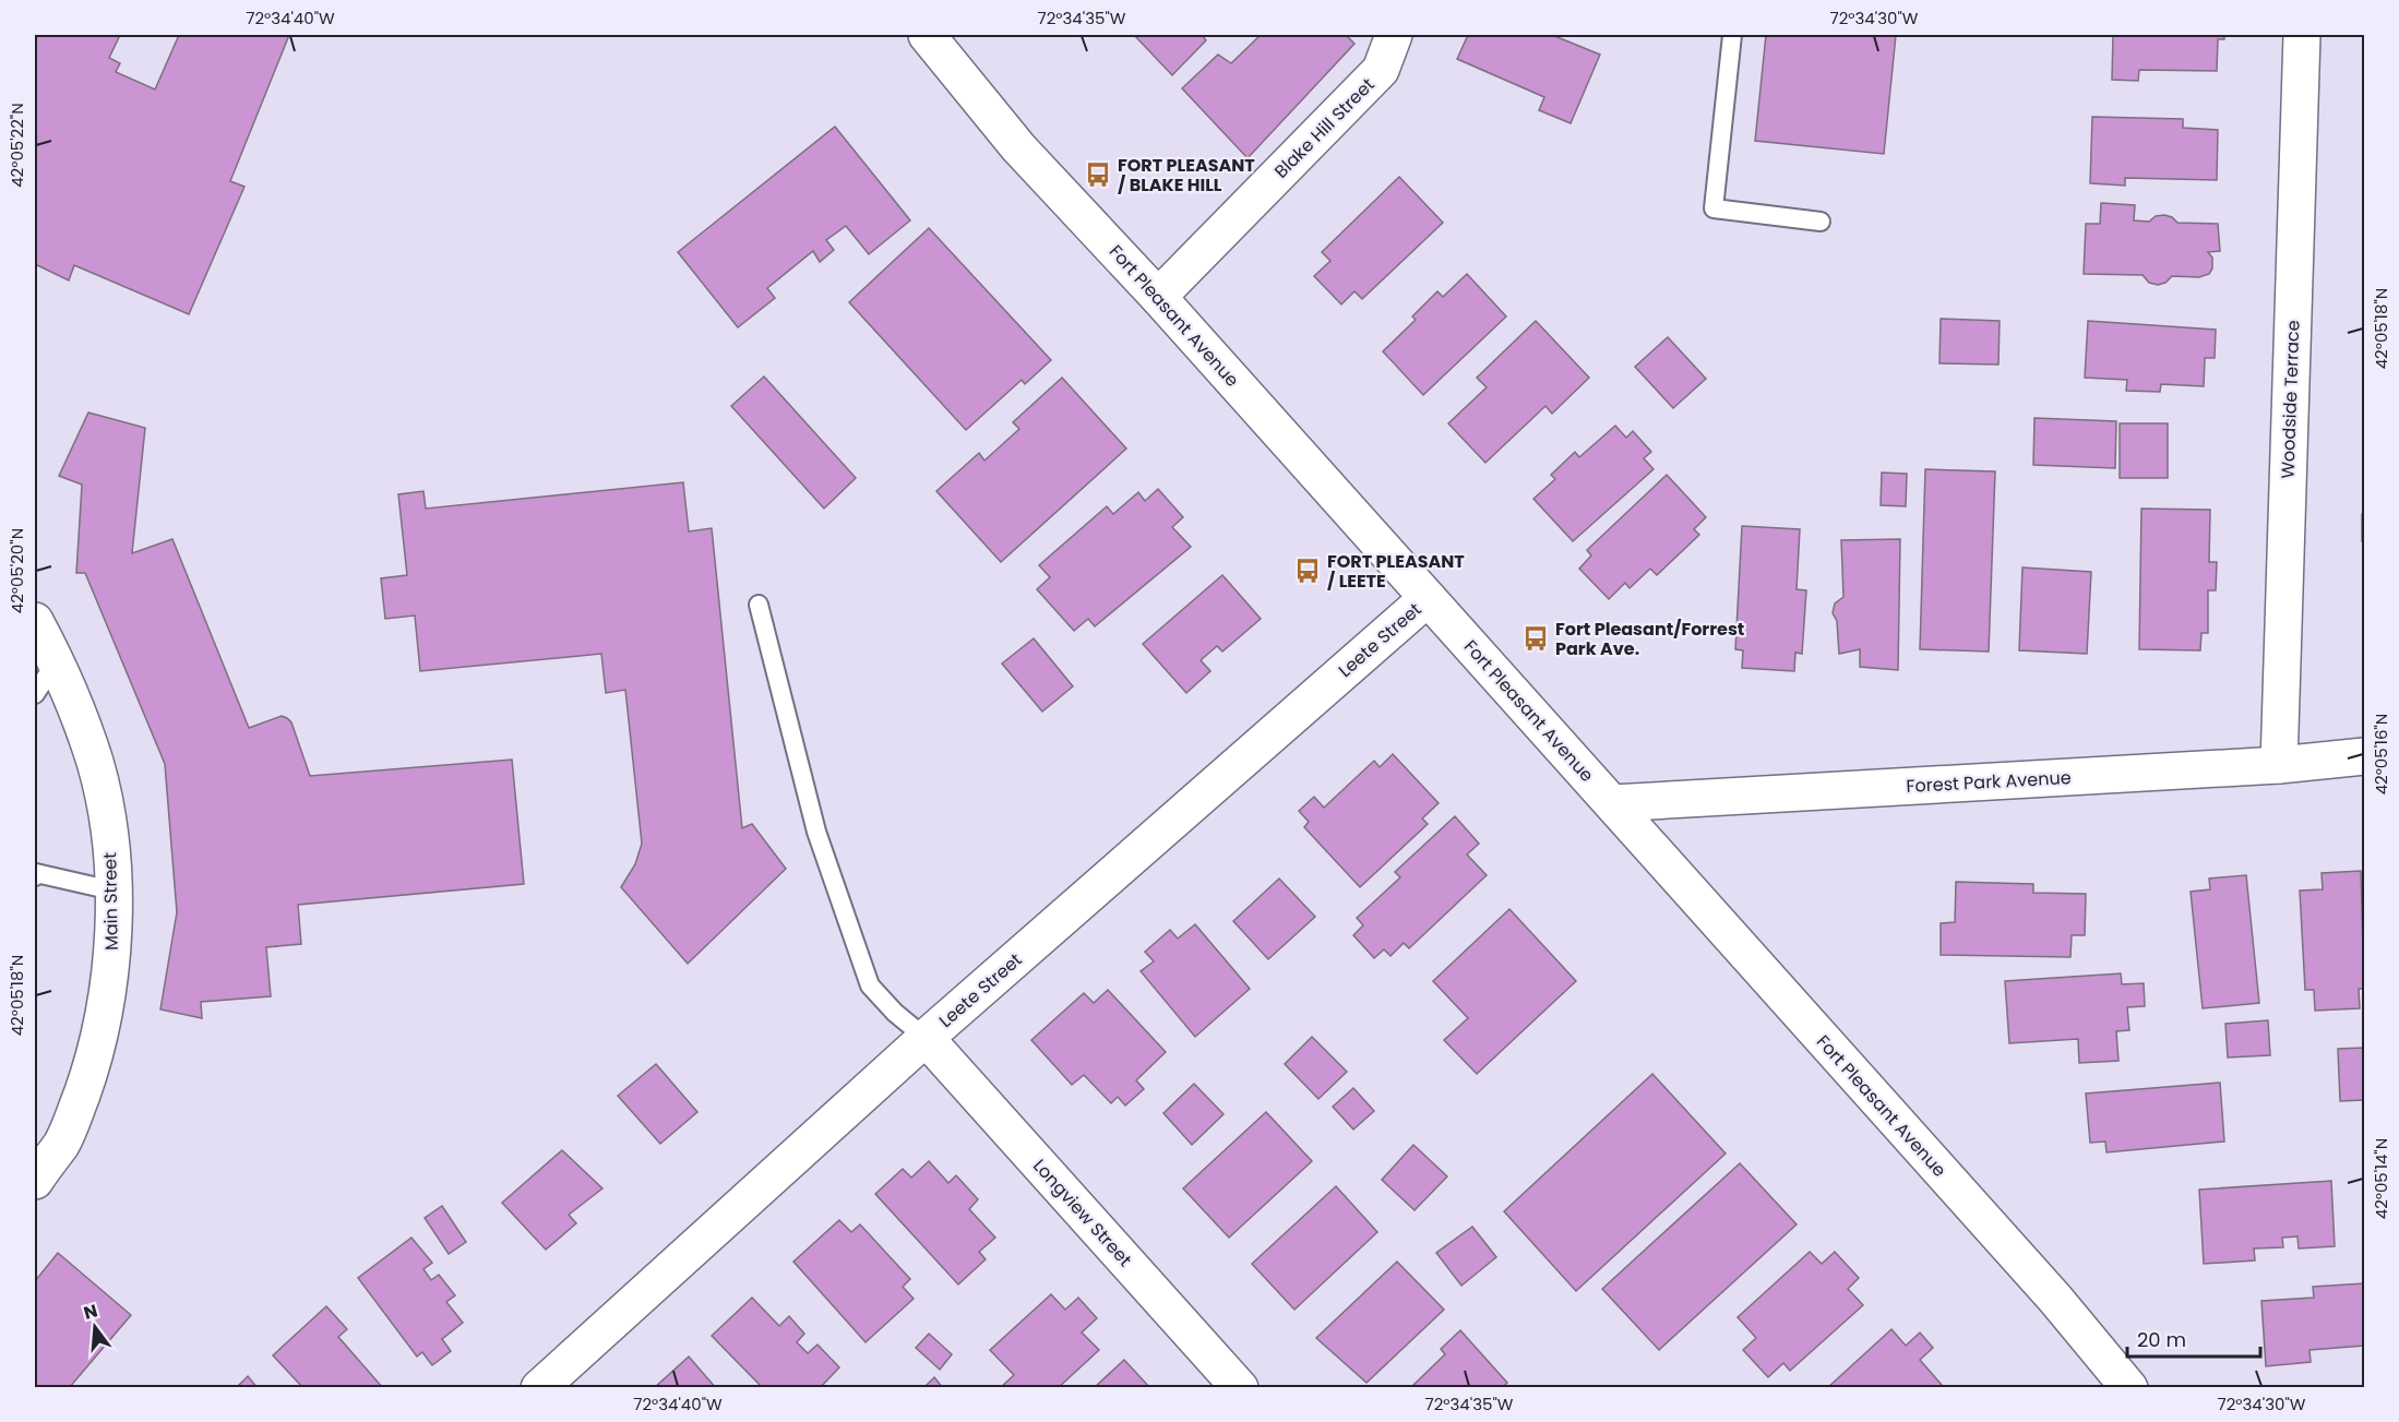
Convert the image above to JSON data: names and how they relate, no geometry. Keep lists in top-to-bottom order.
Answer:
{
  "streets": {
    "street": [
      "Blake Hill Street",
      "Fort Pleasant Avenue",
      "Woodside Terrace",
      "Leete Street",
      "Forest Park Avenue",
      "Main Street",
      "Longview Street"
    ]
  },
  "crossings": [
    ["Blake Hill Street", "Fort Pleasant Avenue"],
    ["Fort Pleasant Avenue", "Leete Street"],
    ["Fort Pleasant Avenue", "Forest Park Avenue"],
    ["Woodside Terrace", "Forest Park Avenue"],
    ["Leete Street", "Longview Street"]
  ],
  "places": {
    "bus stop": ["FORT PLEASANT / BLAKE HILL", "FORT PLEASANT / LEETE", "Fort Pleasant/Forrest Park Ave."]
  },
  "scale_bar": "20 m",
  "north": "top",
  "coordinates": [
    "72°34'40\"W",
    "72°34'35\"W",
    "72°34'30\"W",
    "42°05'22\"N",
    "42°05'18\"N",
    "42°05'20\"N",
    "42°05'16\"N",
    "42°05'14\"N"
  ]
}
